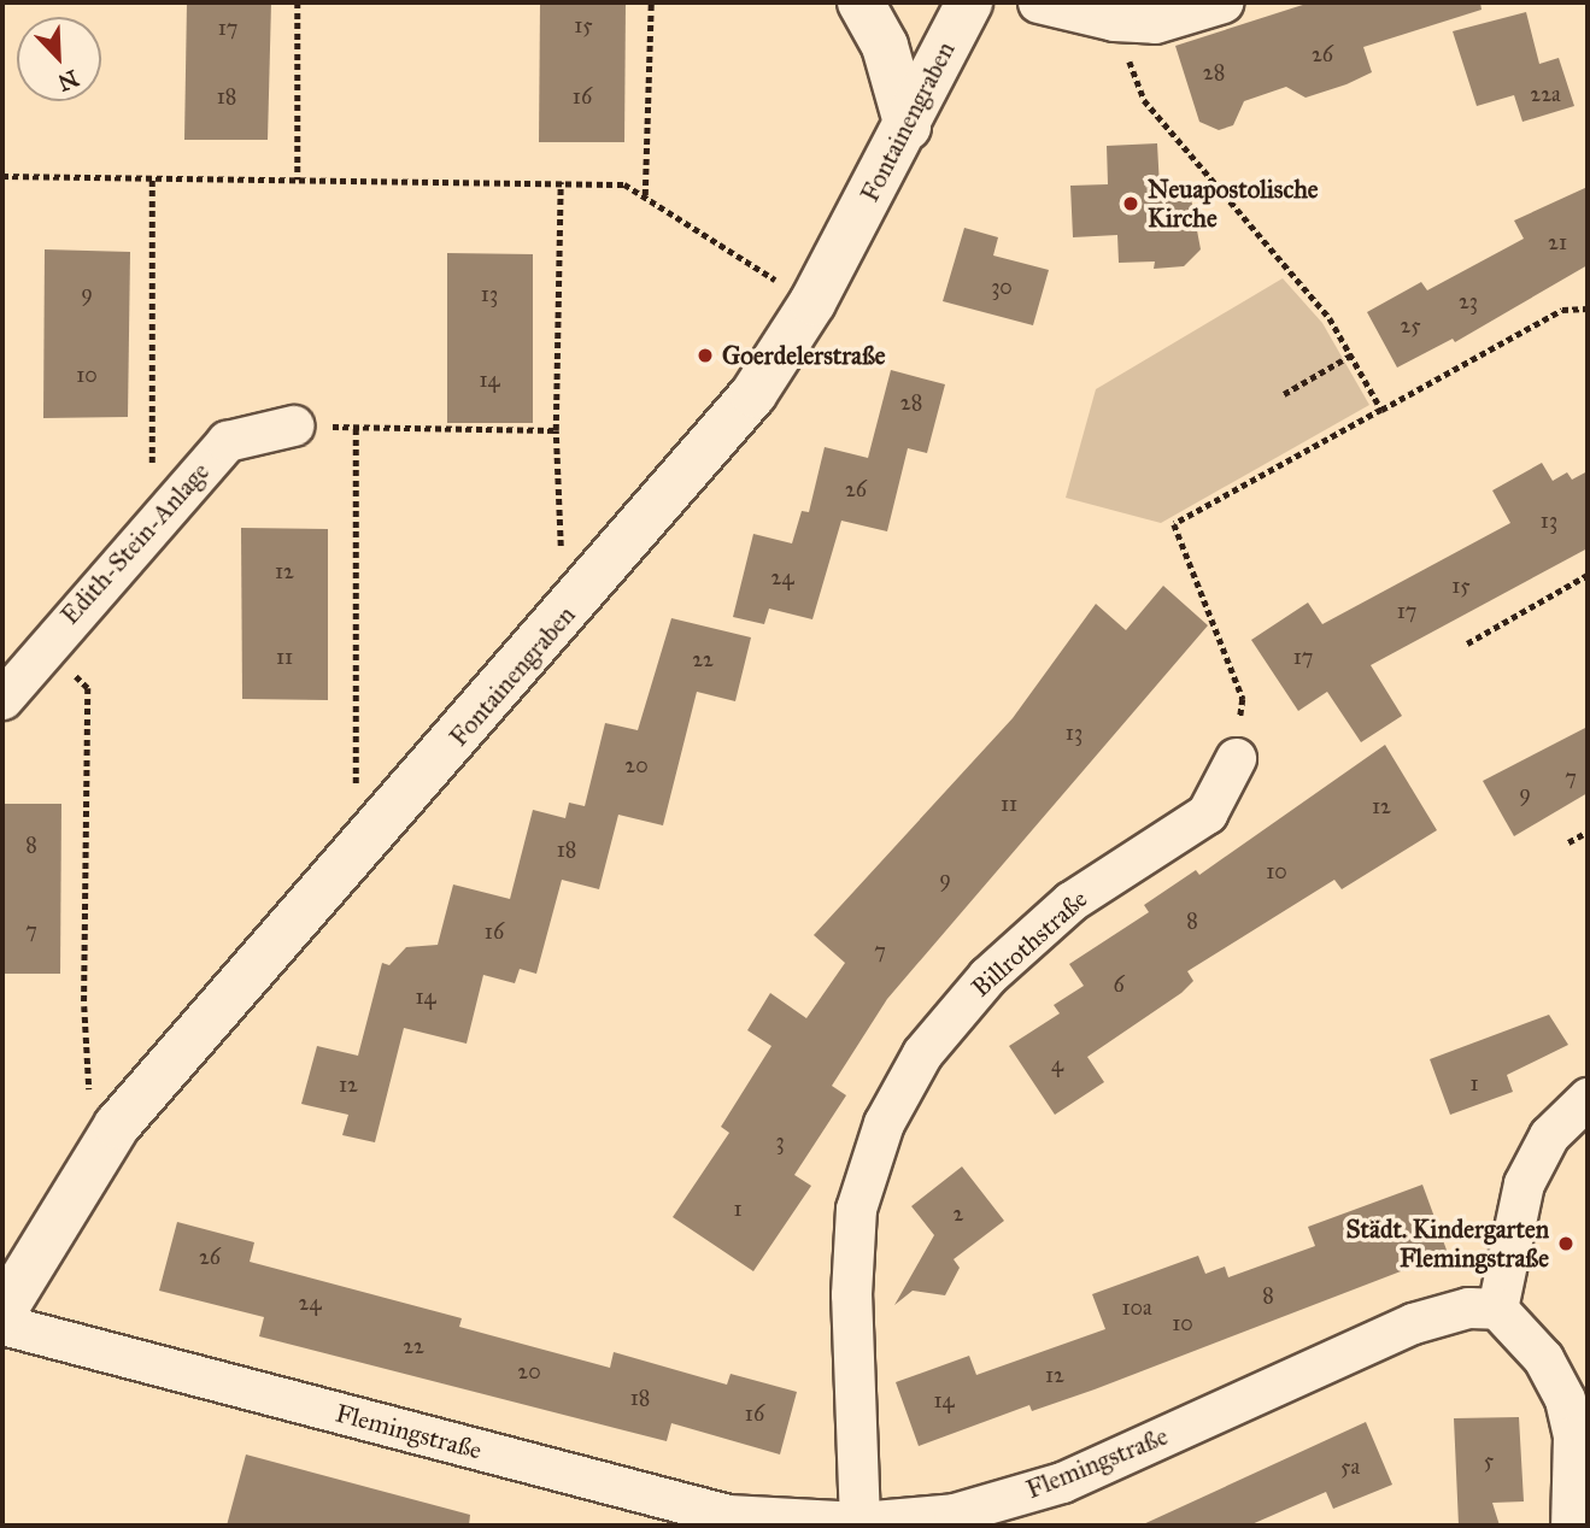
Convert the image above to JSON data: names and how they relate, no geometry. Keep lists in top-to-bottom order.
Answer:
{
  "streets": {
    "street": [
      "Fontainengraben",
      "Edith-Stein-Anlage",
      "Billrothstraße",
      "Flemingstraße"
    ]
  },
  "crossings": [
    ["Billrothstraße", "Flemingstraße"]
  ],
  "places": ["Neuapostolische Kirche", "Goerdelerstraße", "Städt. Kindergarten Flemingstraße"],
  "house_numbers": [
    "15",
    "17",
    "26",
    "28",
    "22a",
    "18",
    "16",
    "21",
    "30",
    "9",
    "13",
    "23",
    "25",
    "10",
    "14",
    "28",
    "26",
    "13",
    "12",
    "24",
    "15",
    "17",
    "11",
    "17",
    "22",
    "13",
    "20",
    "7",
    "9",
    "11",
    "12",
    "8",
    "18",
    "10",
    "9",
    "8",
    "7",
    "16",
    "7",
    "6",
    "14",
    "4",
    "1",
    "12",
    "3",
    "1",
    "2",
    "26",
    "8",
    "24",
    "10a",
    "10",
    "22",
    "20",
    "12",
    "18",
    "14",
    "16",
    "5",
    "5a"
  ],
  "north": "bottom right"
}
